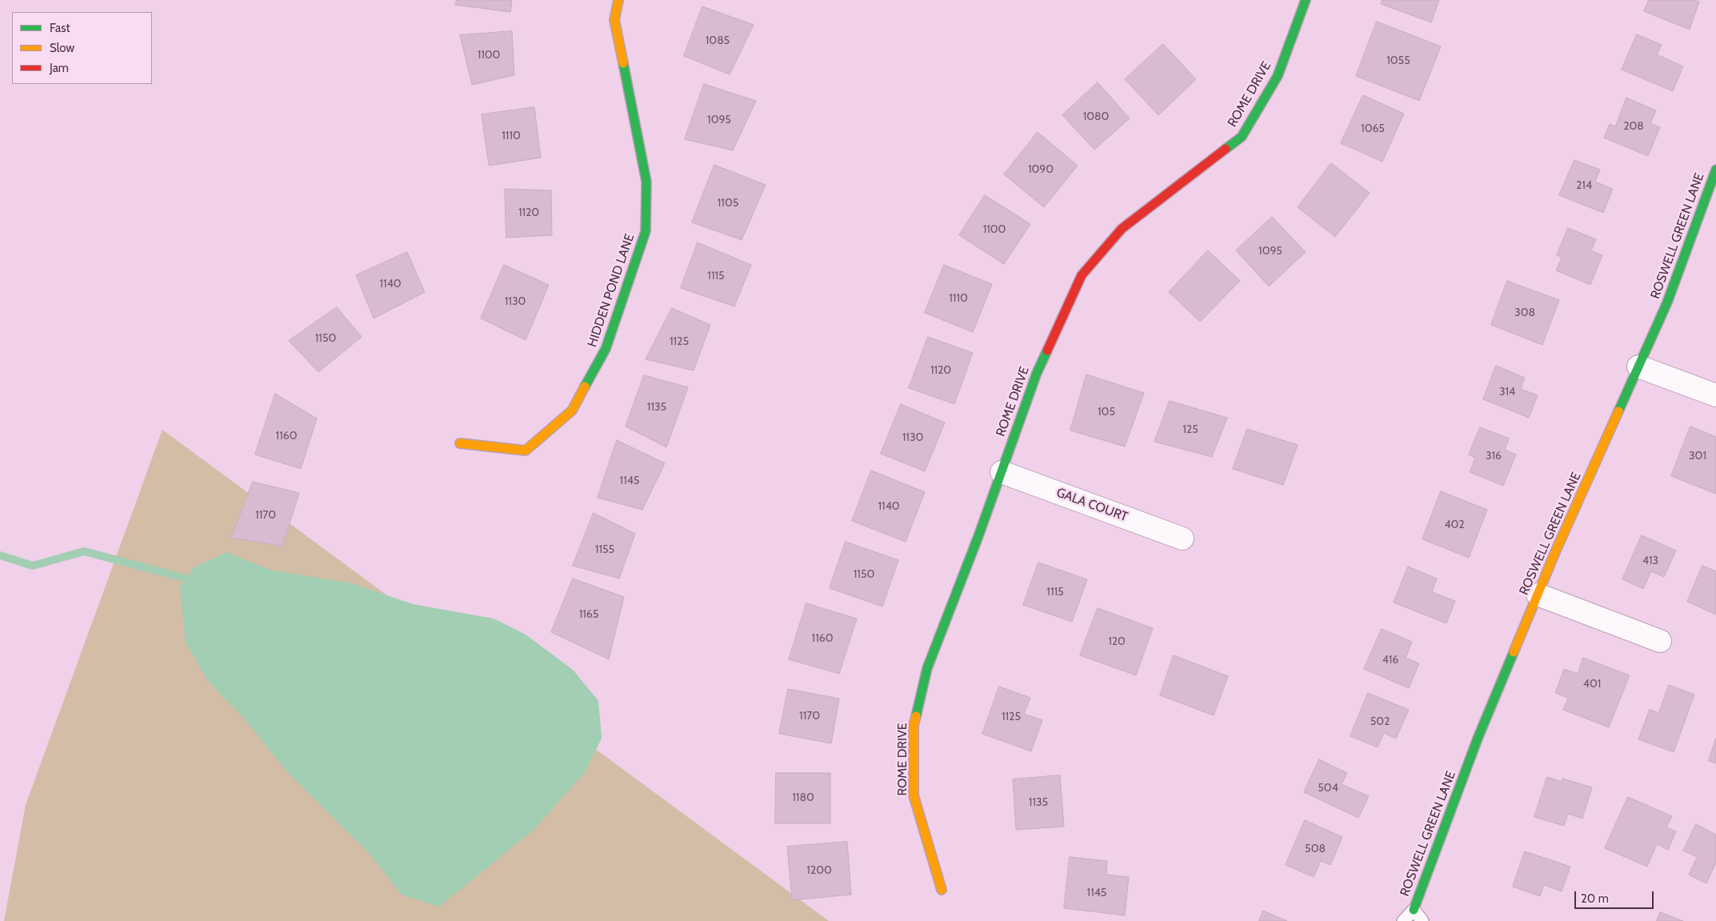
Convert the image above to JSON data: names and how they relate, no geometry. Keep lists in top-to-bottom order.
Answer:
{
  "streets": {
    "street": [
      "ROME DRIVE",
      "ROSWELL GREEN LANE",
      "HIDDEN POND LANE",
      "GALA COURT"
    ]
  },
  "crossings": [
    ["ROME DRIVE", "GALA COURT"]
  ],
  "house_numbers": [
    "1085",
    "1100",
    "1055",
    "1080",
    "1095",
    "208",
    "1065",
    "1110",
    "1090",
    "214",
    "1105",
    "1120",
    "1100",
    "1095",
    "1115",
    "1140",
    "1110",
    "1130",
    "308",
    "1150",
    "1125",
    "1120",
    "314",
    "1135",
    "105",
    "125",
    "1160",
    "1130",
    "316",
    "301",
    "1145",
    "1140",
    "1170",
    "402",
    "1155",
    "413",
    "1150",
    "1115",
    "1165",
    "1160",
    "120",
    "416",
    "401",
    "1170",
    "1125",
    "502",
    "504",
    "1180",
    "1135",
    "508",
    "1200",
    "1145"
  ],
  "legend": ["Fast", "Slow", "Jam"],
  "scale_bar": "20 m"
}
